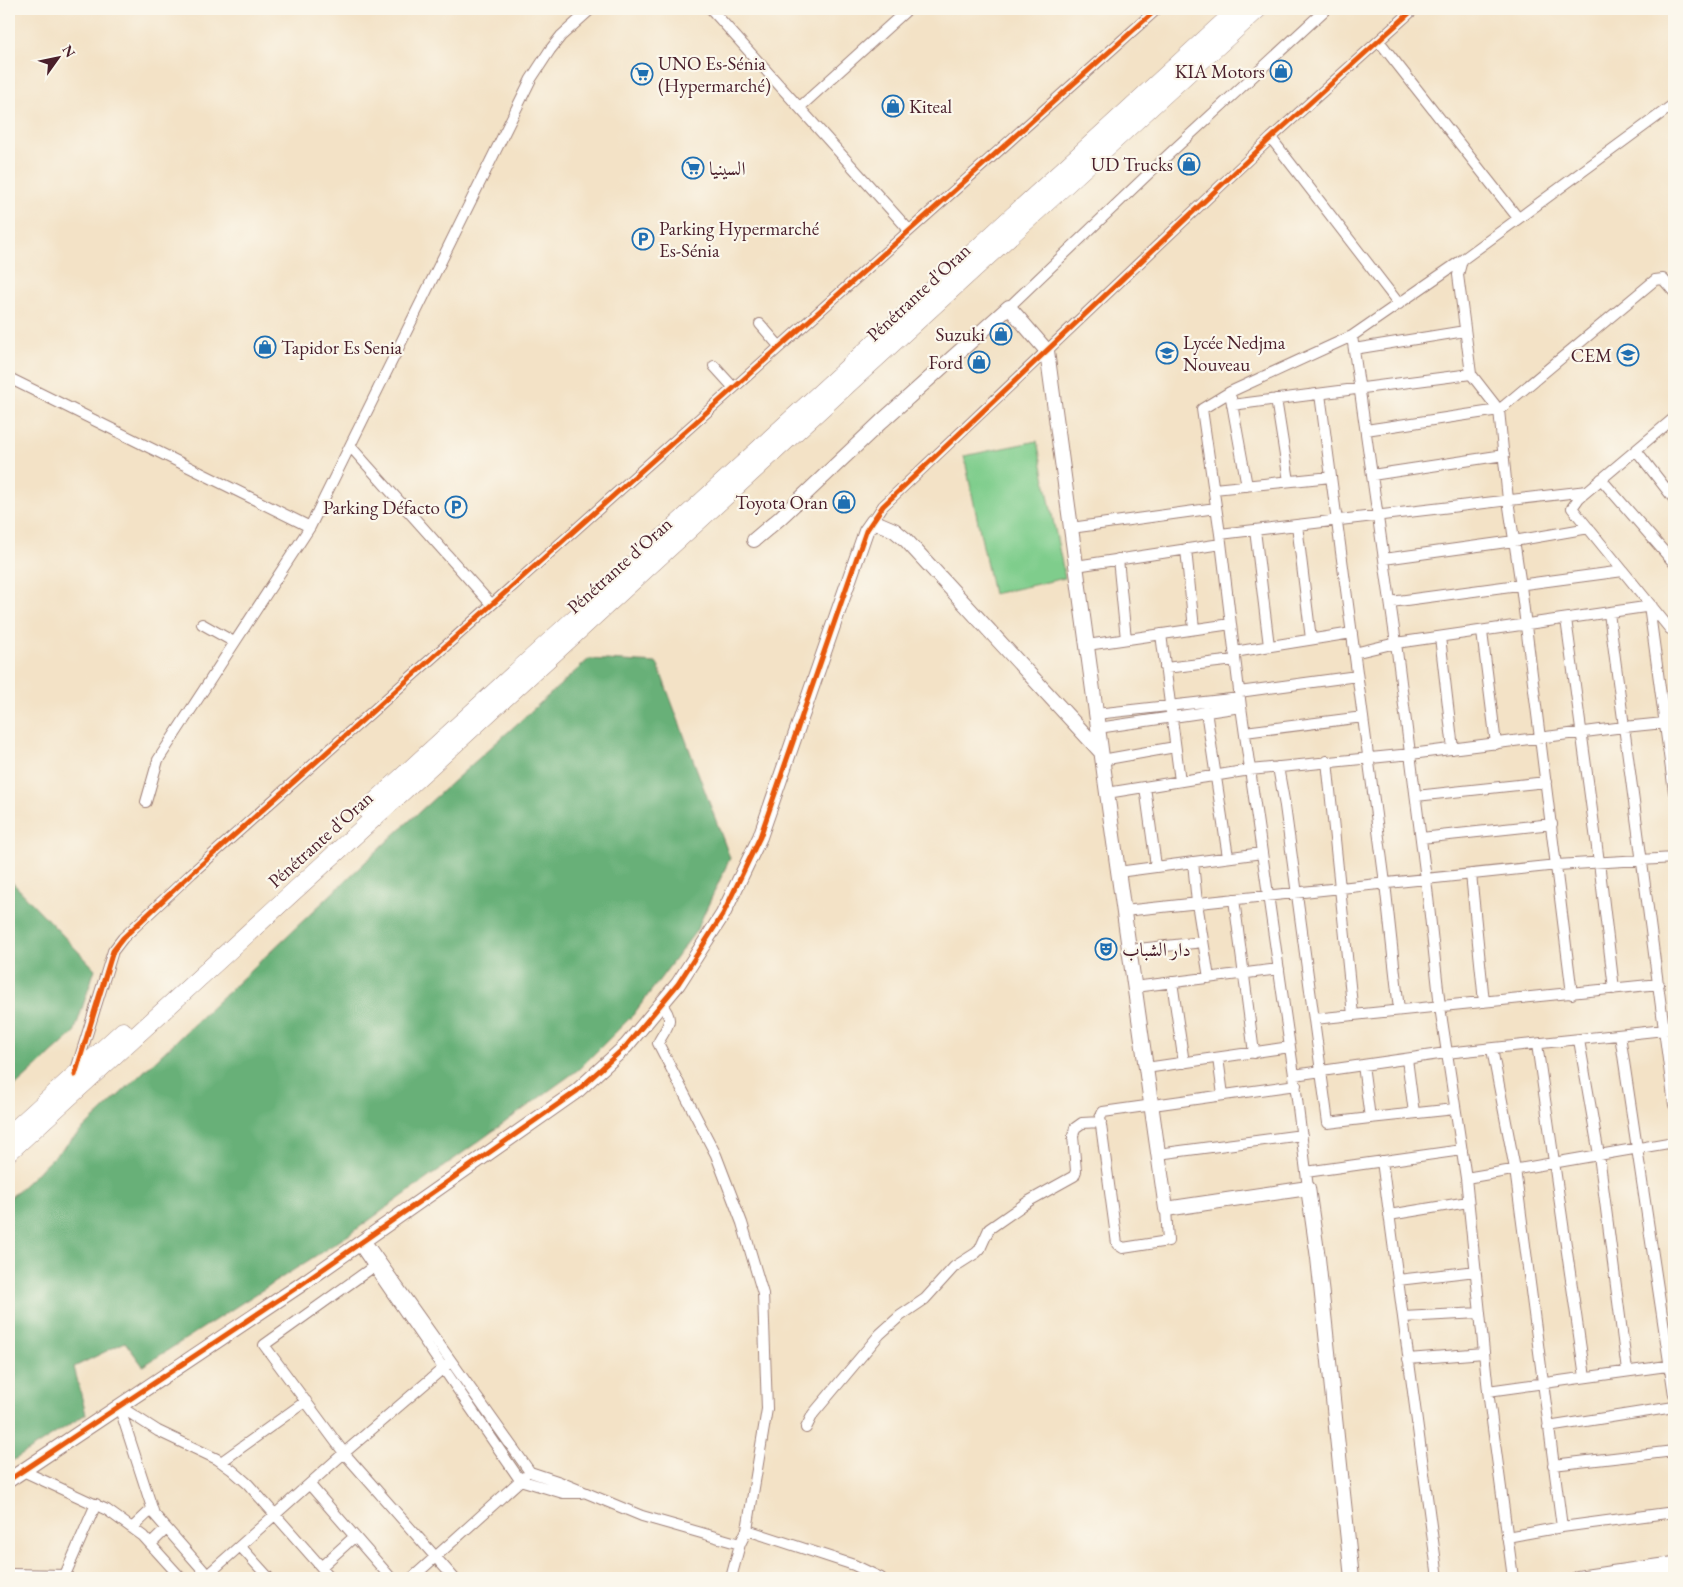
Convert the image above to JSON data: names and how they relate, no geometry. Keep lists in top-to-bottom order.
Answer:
{
  "streets": {
    "highway": ["Pénétrante d'Oran"]
  },
  "places": {
    "shop": [
      "KIA Motors",
      "Kiteal",
      "UD Trucks",
      "Suzuki",
      "Tapidor Es Senia",
      "Ford",
      "Toyota Oran"
    ],
    "supermarket": ["UNO Es-Sénia (Hypermarché)", "السينيا"],
    "parking": ["Parking Hypermarché Es-Sénia", "Parking Défacto"],
    "school or university": ["Lycée Nedjma Nouveau", "CEM"],
    "theatre": ["دار الشباب"]
  },
  "north": "top right"
}
